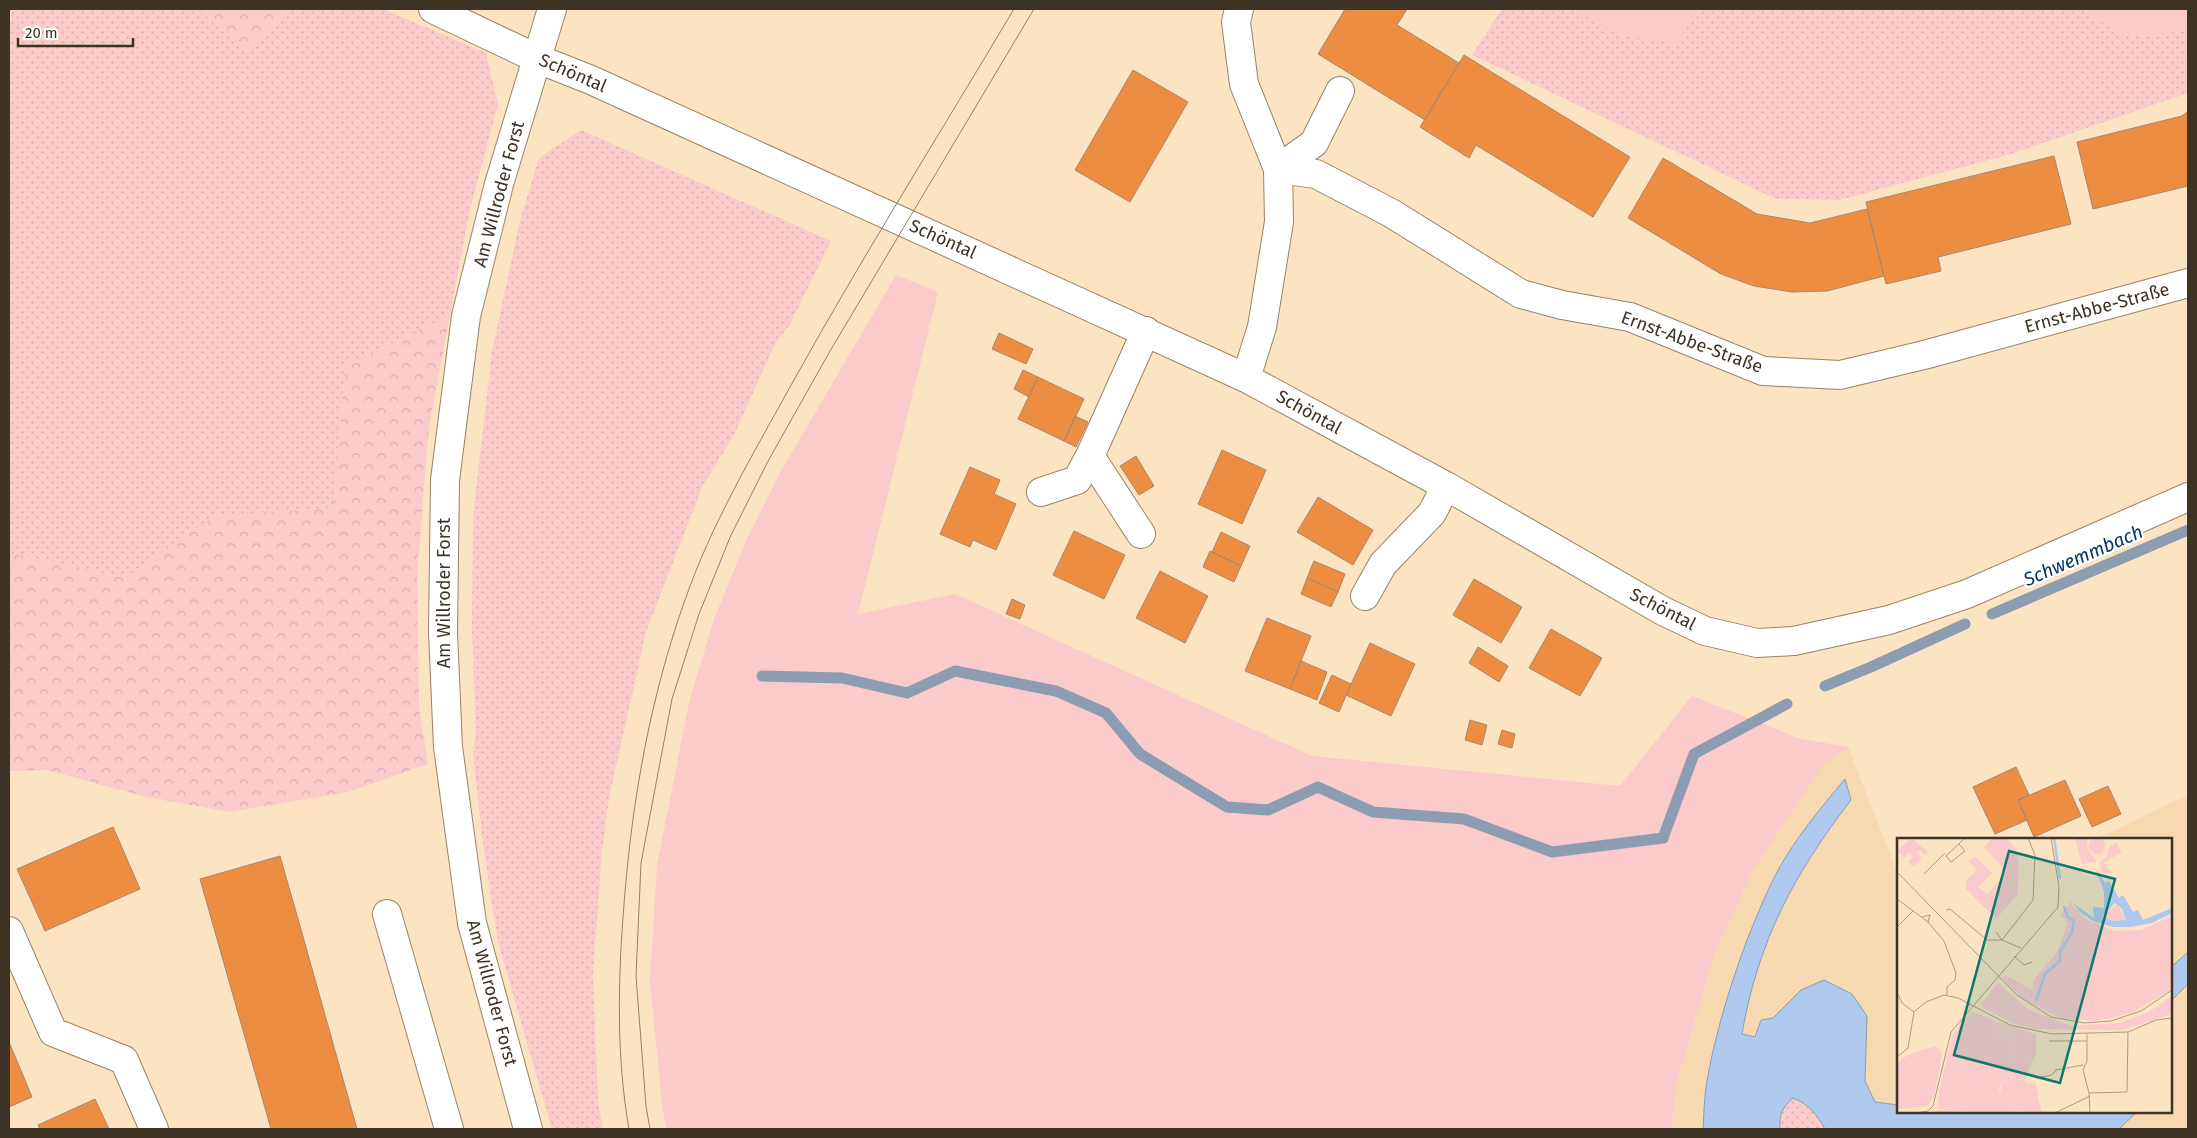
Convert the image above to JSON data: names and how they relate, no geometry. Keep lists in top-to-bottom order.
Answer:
{
  "streets": {
    "street": ["Schöntal", "Am Willroder Forst", "Ernst-Abbe-Straße"]
  },
  "crossings": [
    ["Schöntal", "Am Willroder Forst"]
  ],
  "water": ["Schwemmbach"],
  "scale_bar": "20 m"
}
